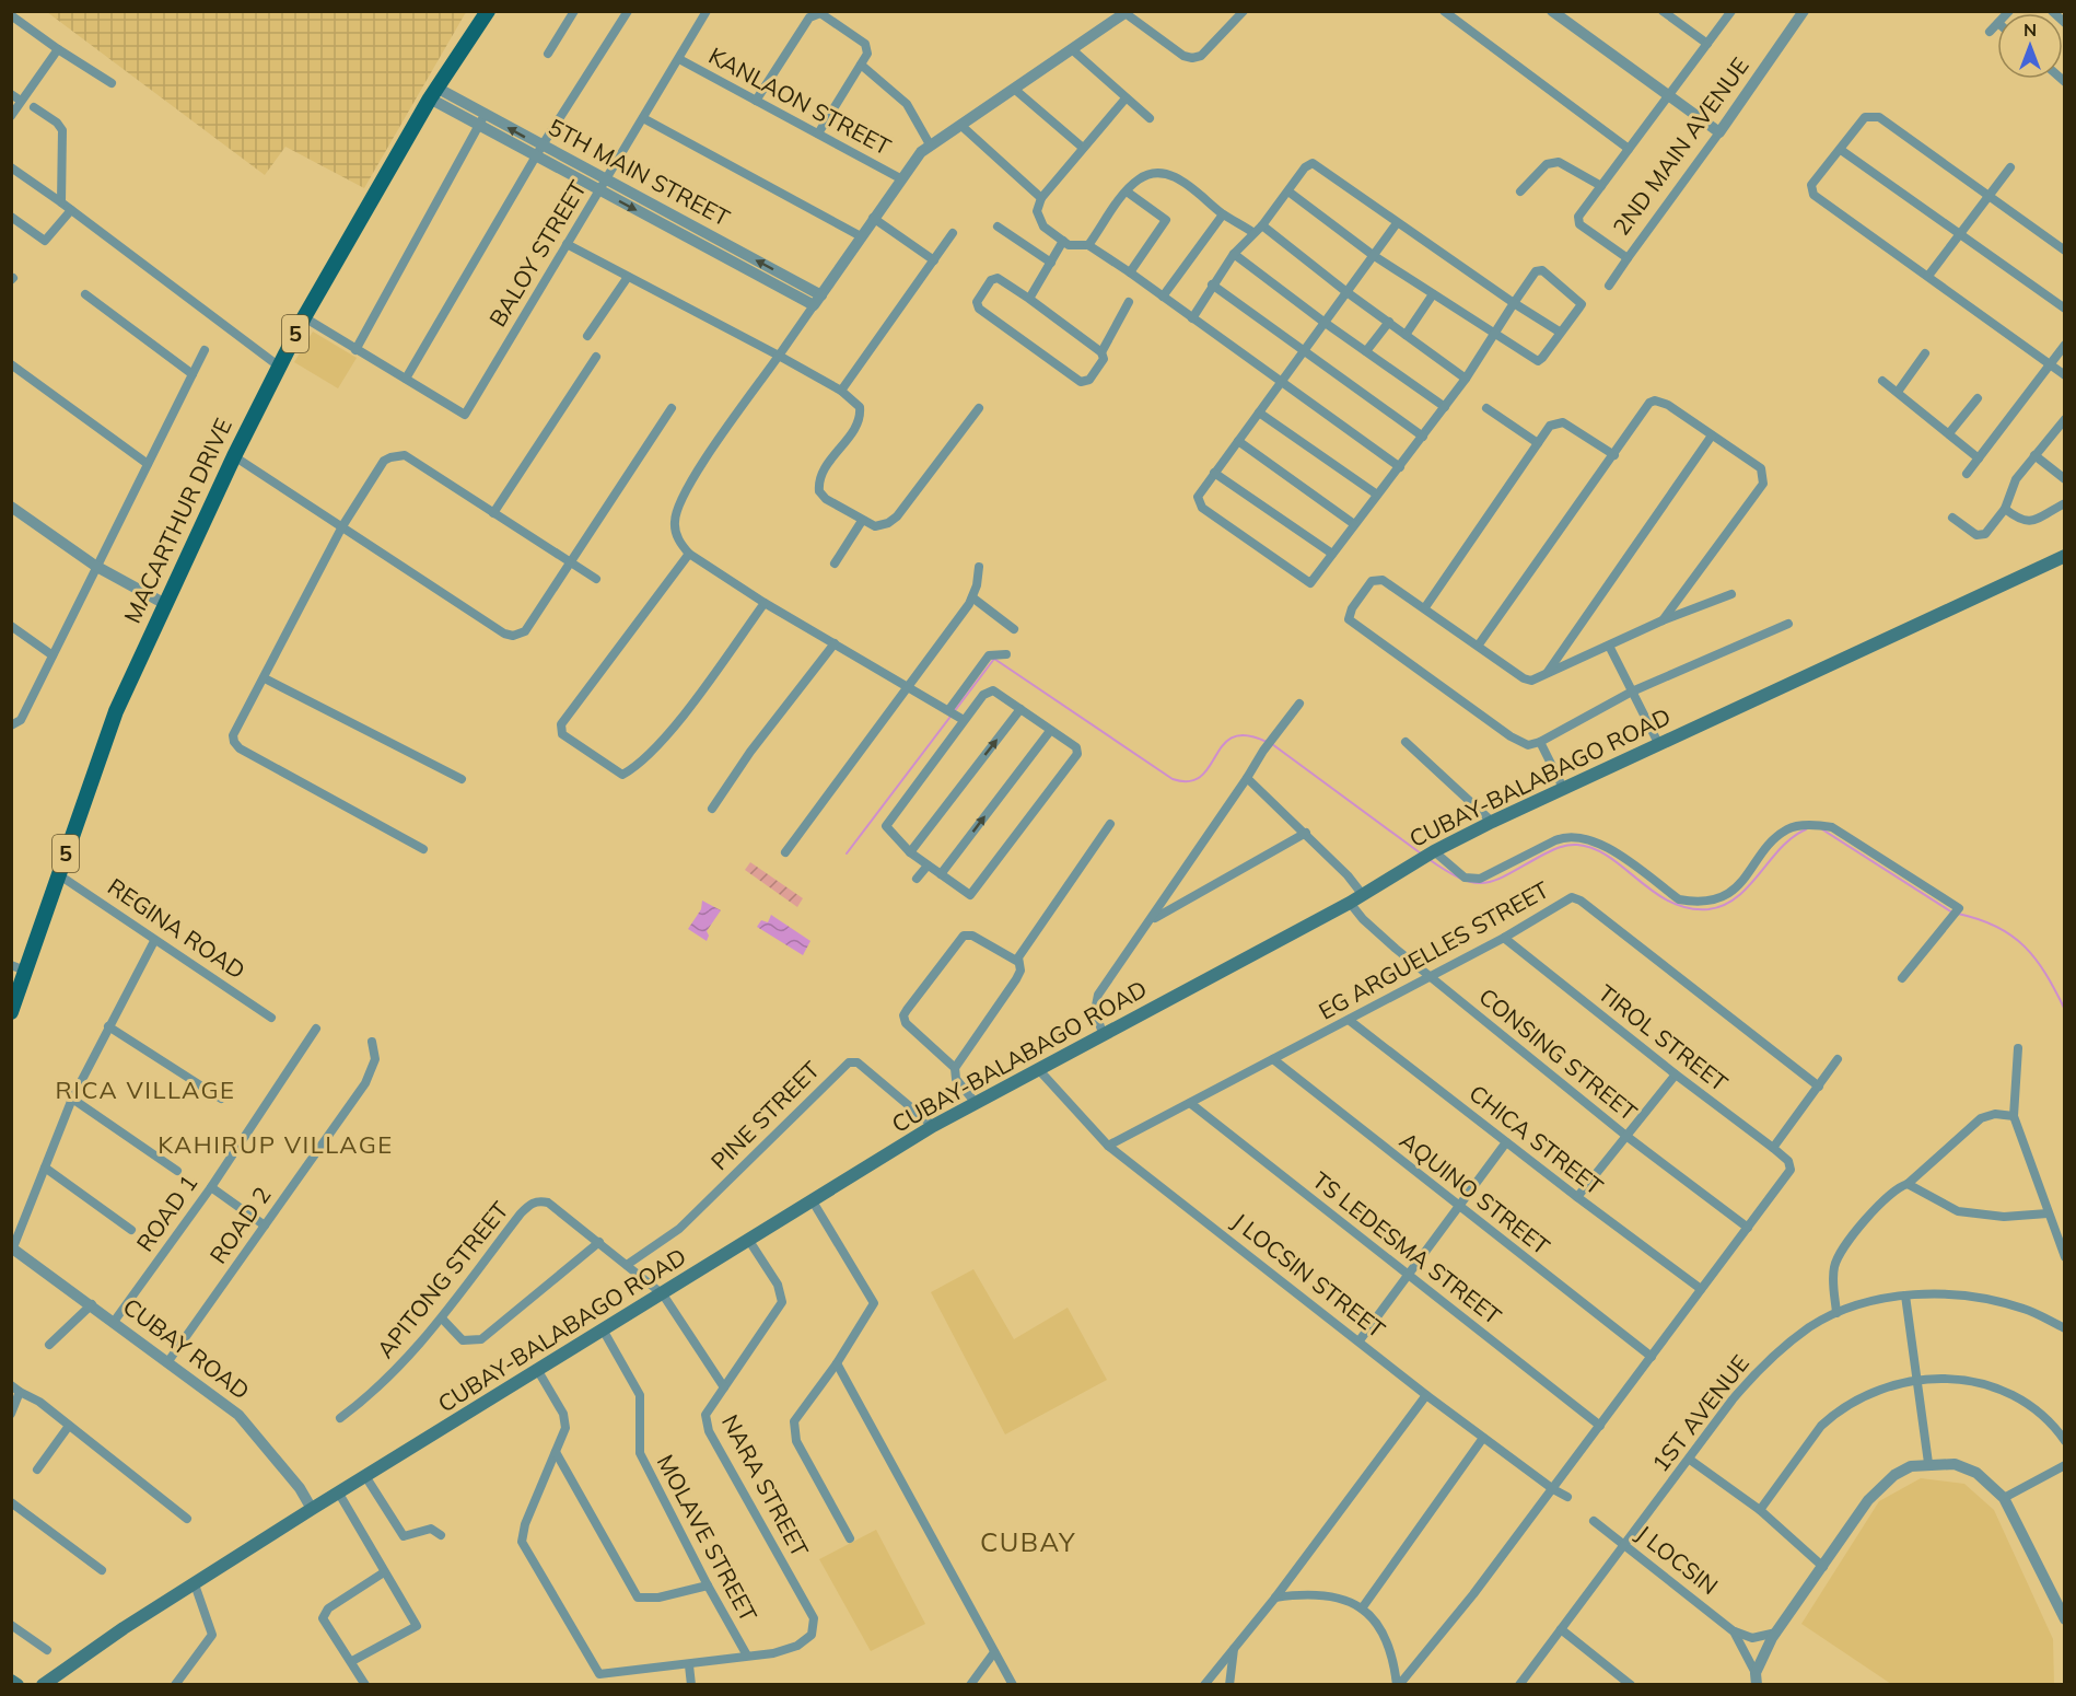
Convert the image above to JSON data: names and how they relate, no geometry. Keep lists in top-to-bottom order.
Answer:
{
  "streets": {
    "main road": ["5", "MACARTHUR DRIVE", "CUBAY-BALABAGO ROAD"],
    "street": [
      "KANLAON STREET",
      "2ND MAIN AVENUE",
      "5TH MAIN STREET",
      "BALOY STREET",
      "REGINA ROAD",
      "EG ARGUELLES STREET",
      "TIROL STREET",
      "CONSING STREET",
      "PINE STREET",
      "CHICA STREET",
      "AQUINO STREET",
      "ROAD 1",
      "ROAD 2",
      "TS LEDESMA STREET",
      "J LOCSIN STREET",
      "APITONG STREET",
      "CUBAY ROAD",
      "1ST AVENUE",
      "NARA STREET",
      "MOLAVE STREET",
      "J LOCSIN"
    ]
  },
  "crossings": [
    ["KANLAON STREET", "BALOY STREET"],
    ["5TH MAIN STREET", "BALOY STREET"],
    ["5TH MAIN STREET", "MACARTHUR DRIVE"],
    ["MACARTHUR DRIVE", "REGINA ROAD"],
    ["CUBAY-BALABAGO ROAD", "CONSING STREET"],
    ["CUBAY-BALABAGO ROAD", "PINE STREET"],
    ["CUBAY-BALABAGO ROAD", "J LOCSIN STREET"],
    ["CUBAY-BALABAGO ROAD", "CUBAY ROAD"],
    ["CUBAY-BALABAGO ROAD", "NARA STREET"],
    ["CUBAY-BALABAGO ROAD", "MOLAVE STREET"],
    ["EG ARGUELLES STREET", "TIROL STREET"],
    ["EG ARGUELLES STREET", "CONSING STREET"],
    ["EG ARGUELLES STREET", "CHICA STREET"],
    ["EG ARGUELLES STREET", "AQUINO STREET"],
    ["EG ARGUELLES STREET", "TS LEDESMA STREET"],
    ["EG ARGUELLES STREET", "J LOCSIN STREET"],
    ["TIROL STREET", "CONSING STREET"],
    ["PINE STREET", "NARA STREET"],
    ["ROAD 1", "CUBAY ROAD"],
    ["ROAD 2", "CUBAY ROAD"],
    ["APITONG STREET", "NARA STREET"],
    ["1ST AVENUE", "J LOCSIN"],
    ["NARA STREET", "MOLAVE STREET"]
  ],
  "districts": ["RICA VILLAGE", "KAHIRUP VILLAGE", "CUBAY"],
  "north": "top"
}
